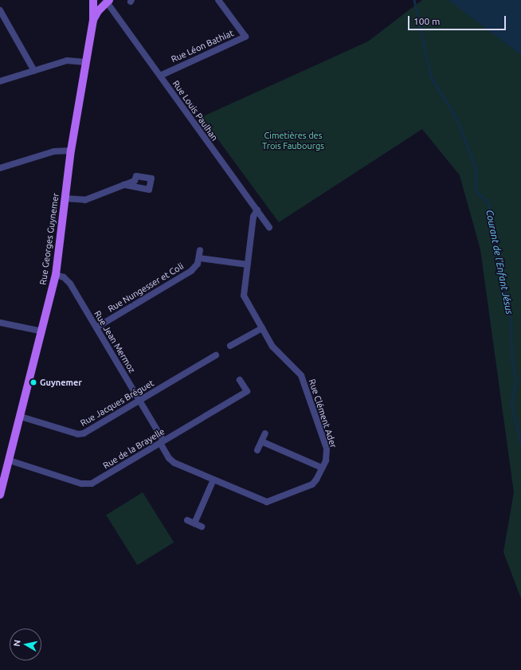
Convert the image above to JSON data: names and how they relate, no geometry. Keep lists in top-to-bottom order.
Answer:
{
  "streets": {
    "main road": ["Rue Georges Guynemer"],
    "street": [
      "Rue Léon Bathiat",
      "Rue Louis Paulhan",
      "Rue Nungesser et Coli",
      "Rue Jean Mermoz",
      "Rue Jacques Bréguet",
      "Rue Clément Ader",
      "Rue de la Brayelle"
    ]
  },
  "crossings": [
    ["Rue Léon Bathiat", "Rue Louis Paulhan"],
    ["Rue Louis Paulhan", "Rue Georges Guynemer"],
    ["Rue Louis Paulhan", "Rue Clément Ader"],
    ["Rue Georges Guynemer", "Rue Jean Mermoz"],
    ["Rue Georges Guynemer", "Rue Jacques Bréguet"],
    ["Rue Georges Guynemer", "Rue de la Brayelle"],
    ["Rue Nungesser et Coli", "Rue Jean Mermoz"],
    ["Rue Jean Mermoz", "Rue Jacques Bréguet"],
    ["Rue Jean Mermoz", "Rue Clément Ader"],
    ["Rue Jean Mermoz", "Rue de la Brayelle"],
    ["Rue Clément Ader", "Rue de la Brayelle"]
  ],
  "water": ["Courant de l'Enfant Jésus"],
  "parks": ["Cimetières des Trois Faubourgs"],
  "places": ["Guynemer"],
  "scale_bar": "100 m",
  "north": "left"
}
